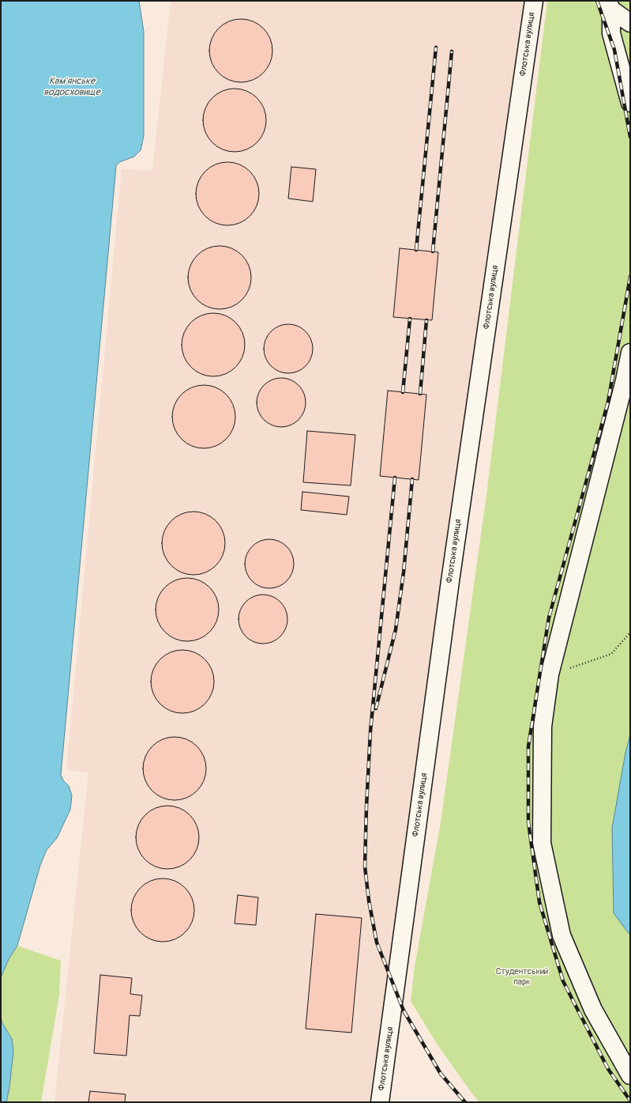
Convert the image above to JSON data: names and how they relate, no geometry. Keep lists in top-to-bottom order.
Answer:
{
  "streets": {
    "street": ["Флотська вулиця"]
  },
  "water": ["Кам'янське водосховище"],
  "parks": ["Студентський парк"]
}
